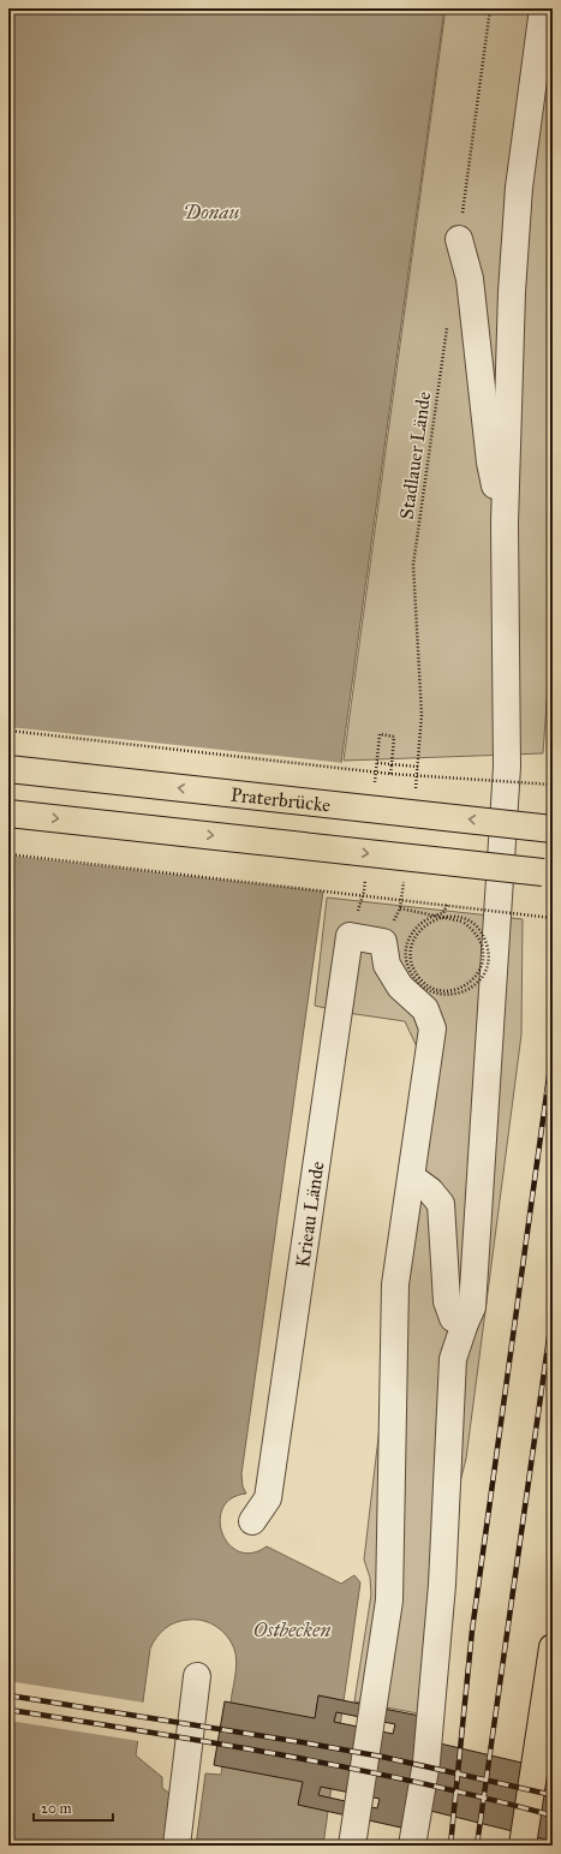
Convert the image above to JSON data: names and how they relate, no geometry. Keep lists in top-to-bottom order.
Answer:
{
  "streets": {
    "main road": ["Praterbrücke"],
    "lane": ["Krieau Lände"],
    "path": ["Stadlauer Lände"]
  },
  "water": ["Donau", "Ostbecken"],
  "scale_bar": "20 m"
}
